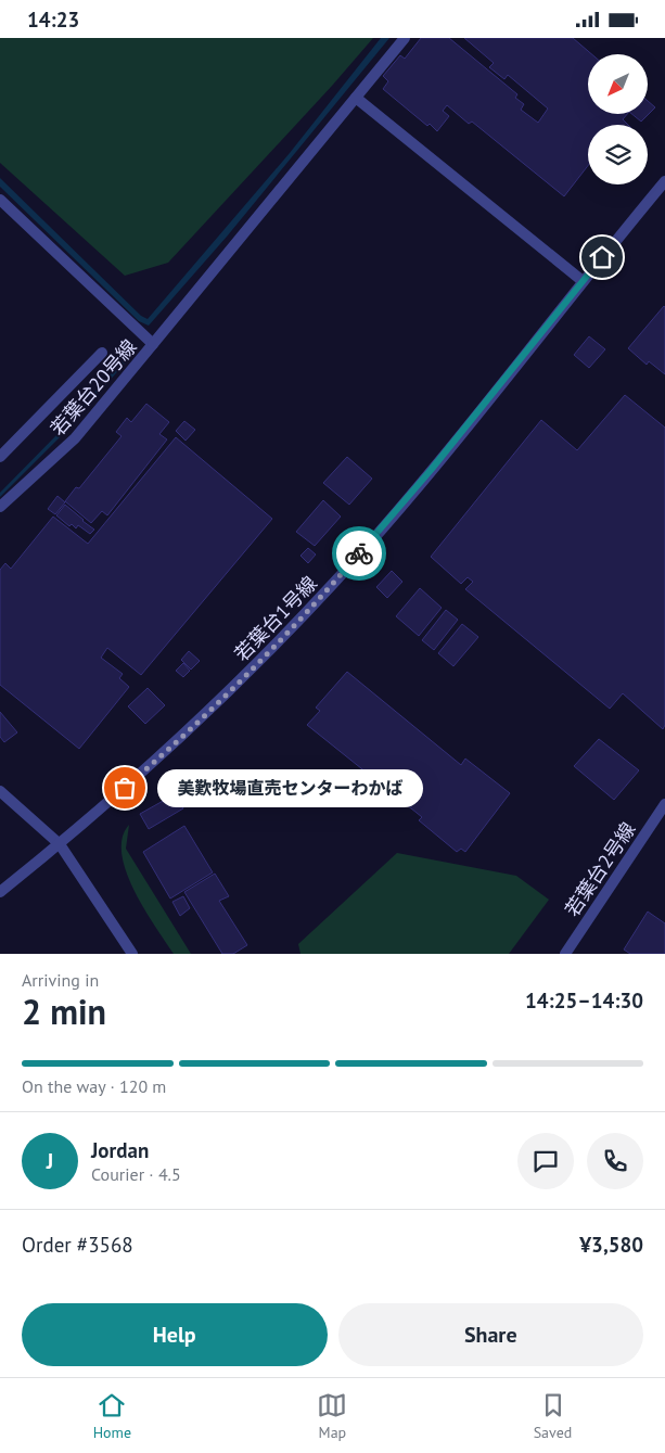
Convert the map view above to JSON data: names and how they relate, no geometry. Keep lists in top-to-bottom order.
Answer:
{
  "streets": {
    "street": ["若葉台20号線", "若葉台1号線", "若葉台2号線"]
  },
  "places": ["美歎牧場直売センターわかば"],
  "north": "bottom left",
  "page": {
    "status": "14:23",
    "bubble": "美歎牧場直売センターわかば",
    "heading": ["2 min", "Arriving in", "14:25–14:30"],
    "panel": [
      "Jordan",
      "Courier · 4.5",
      "Order #3568",
      "¥3,580"
    ],
    "bar": "On the way · 120 m",
    "round": "J",
    "buttons": ["Help", "Share"],
    "tabs": ["Home", "Map", "Saved"]
  }
}
